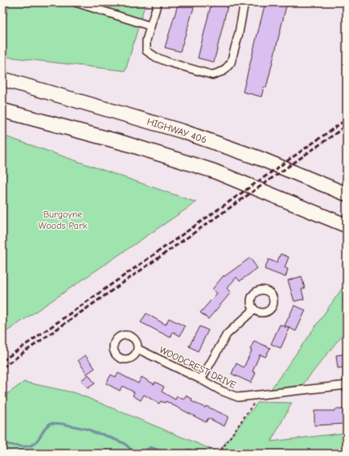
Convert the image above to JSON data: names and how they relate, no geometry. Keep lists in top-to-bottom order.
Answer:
{
  "streets": {
    "highway": ["HIGHWAY 406"],
    "street": ["WOODCREST DRIVE"]
  },
  "parks": ["Burgoyne Woods Park"]
}
